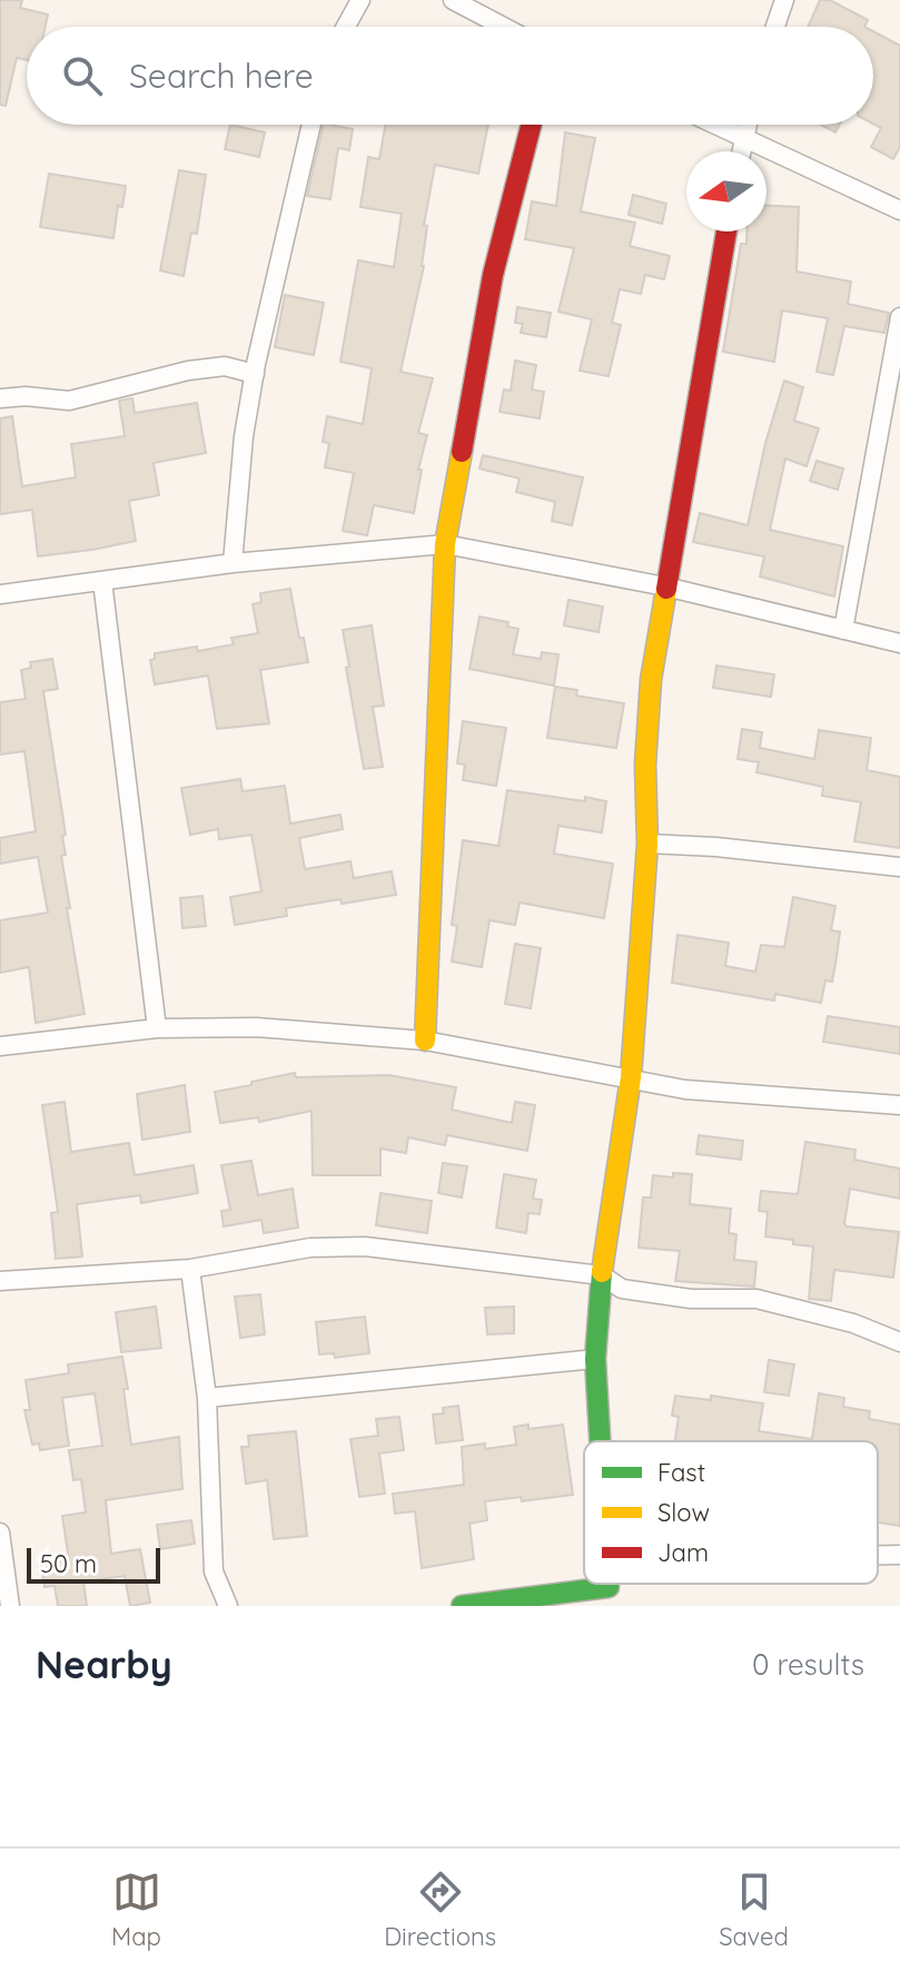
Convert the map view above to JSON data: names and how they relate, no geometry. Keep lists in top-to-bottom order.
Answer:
{
  "legend": ["Fast", "Slow", "Jam"],
  "scale_bar": "50 m",
  "north": "left",
  "page": {
    "search": "Search here",
    "scale": "50 m",
    "heading": ["Nearby", "0 results"],
    "nav": ["Map", "Directions", "Saved"]
  }
}
